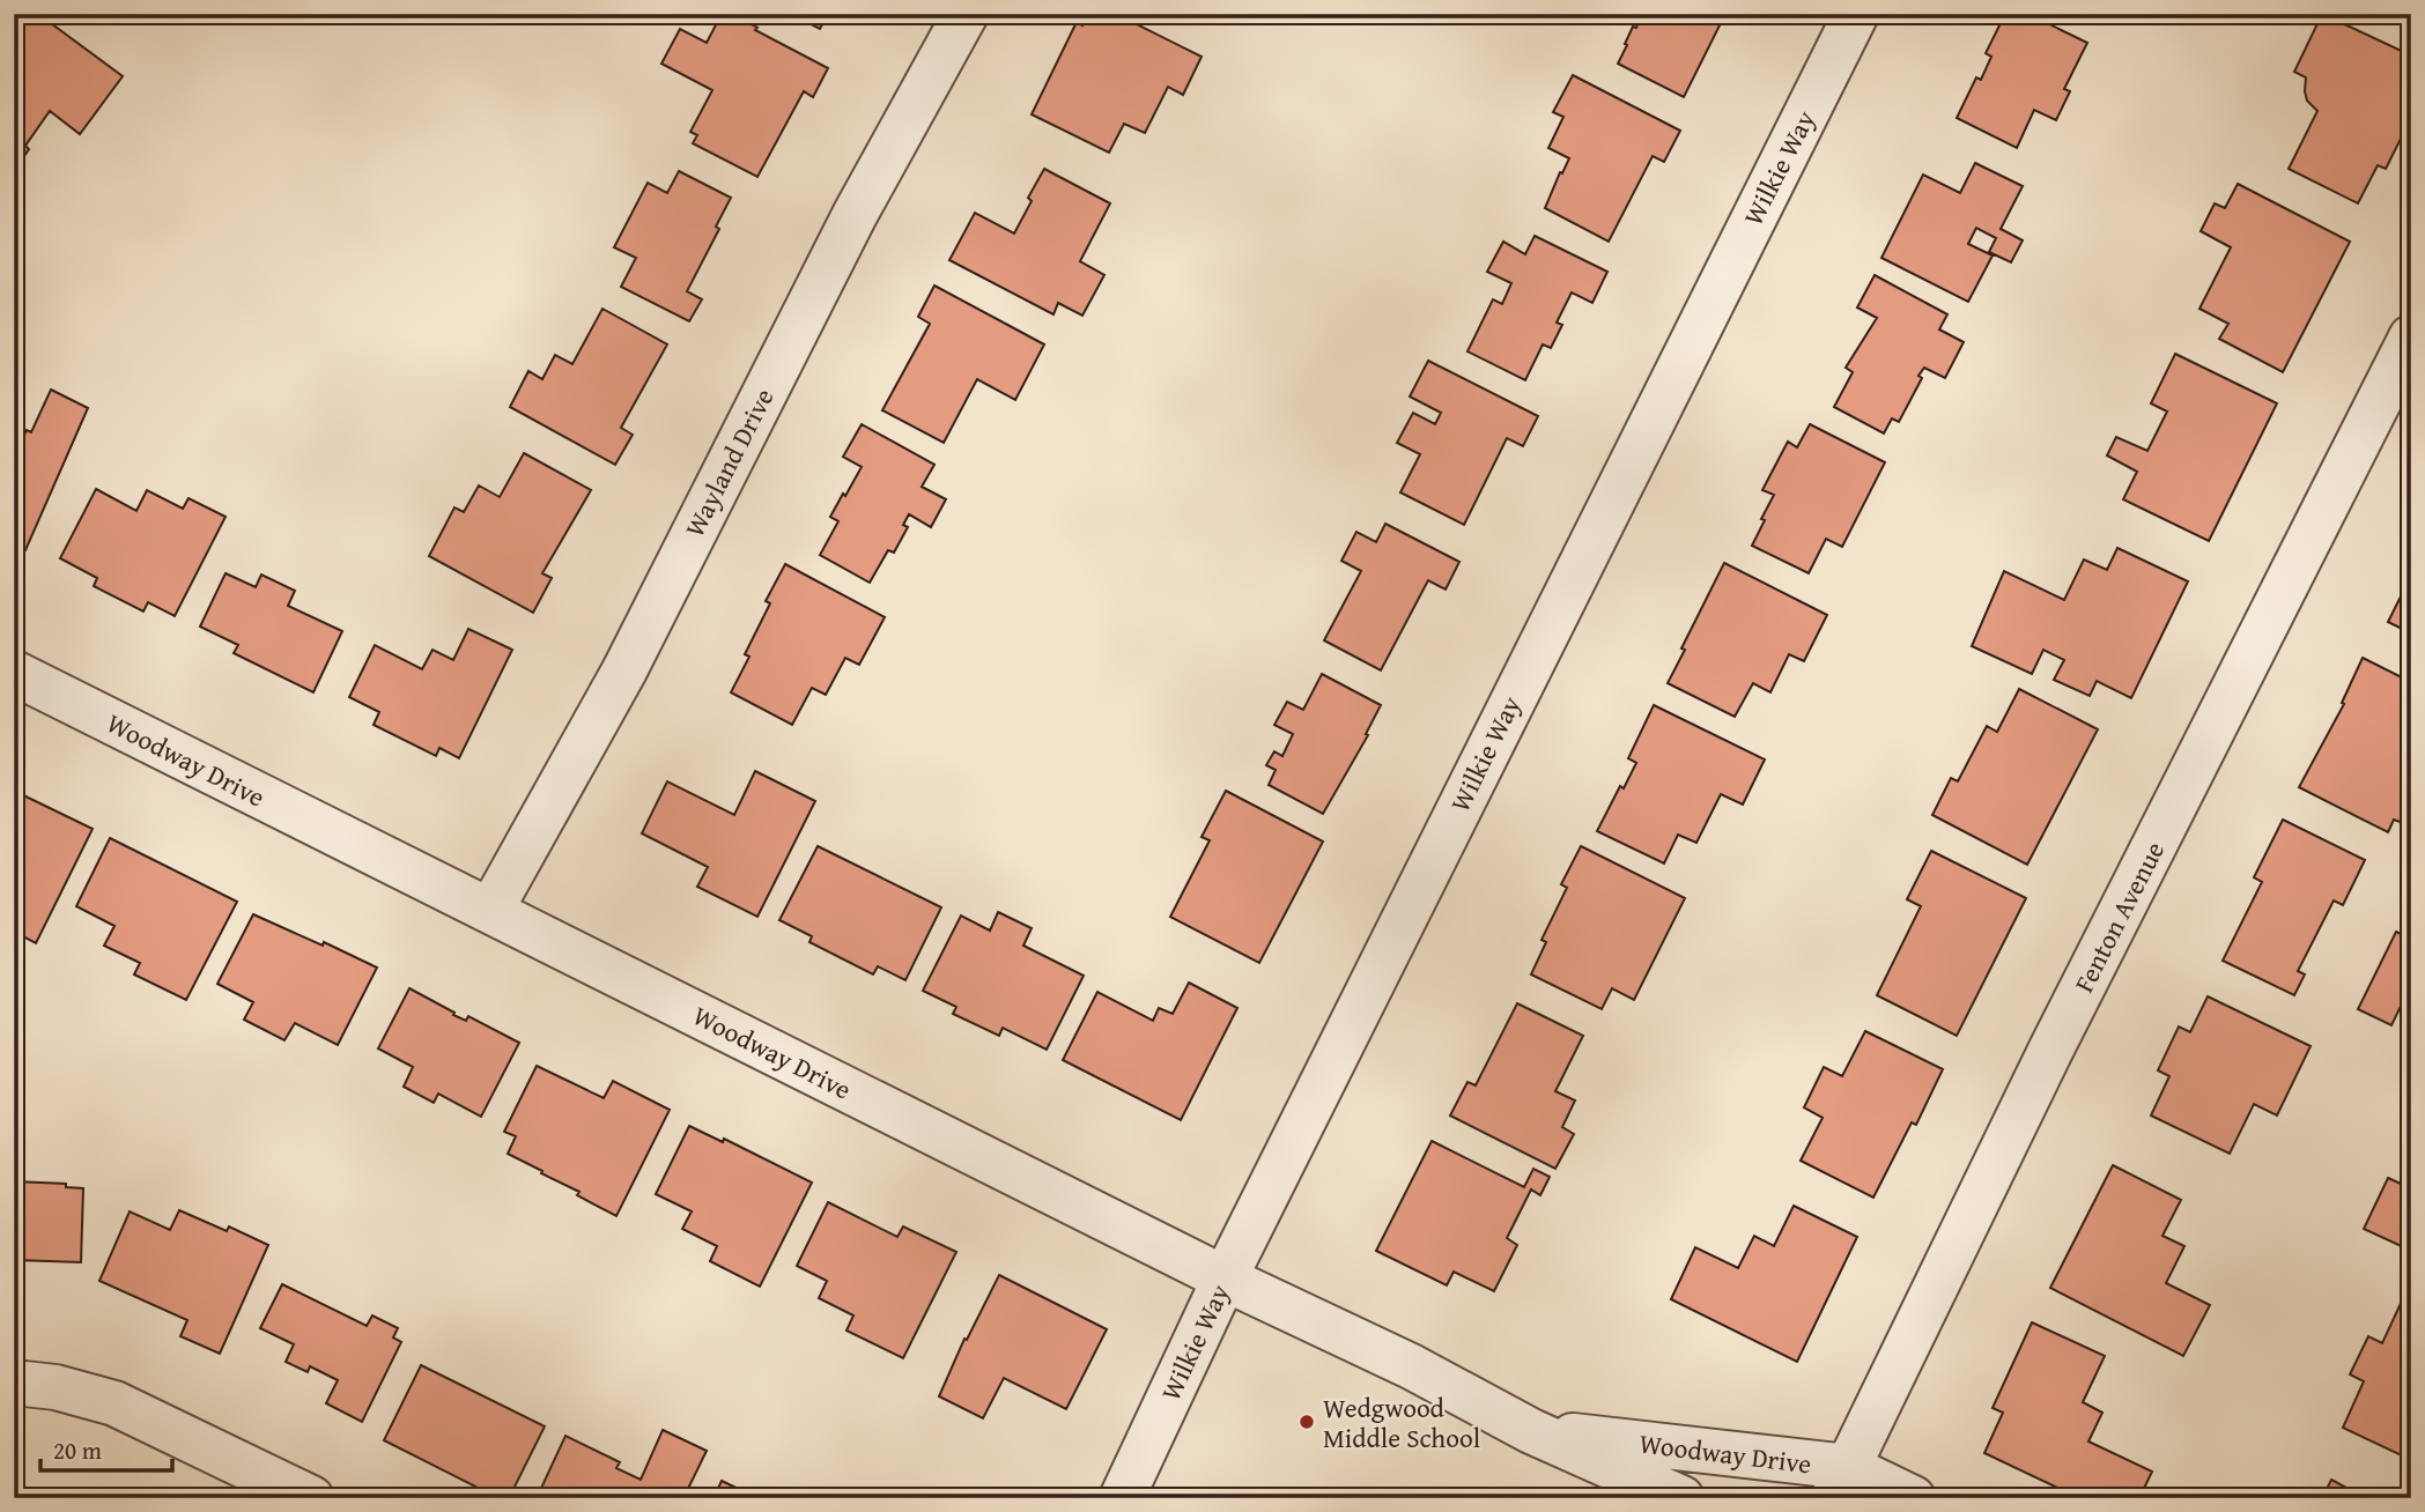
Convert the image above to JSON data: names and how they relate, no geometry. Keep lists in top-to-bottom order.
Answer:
{
  "streets": {
    "street": [
      "Wilkie Way",
      "Wayland Drive",
      "Woodway Drive",
      "Fenton Avenue"
    ]
  },
  "crossings": [
    ["Wilkie Way", "Woodway Drive"],
    ["Wayland Drive", "Woodway Drive"],
    ["Woodway Drive", "Fenton Avenue"]
  ],
  "places": ["Wedgwood Middle School"],
  "scale_bar": "20 m"
}
